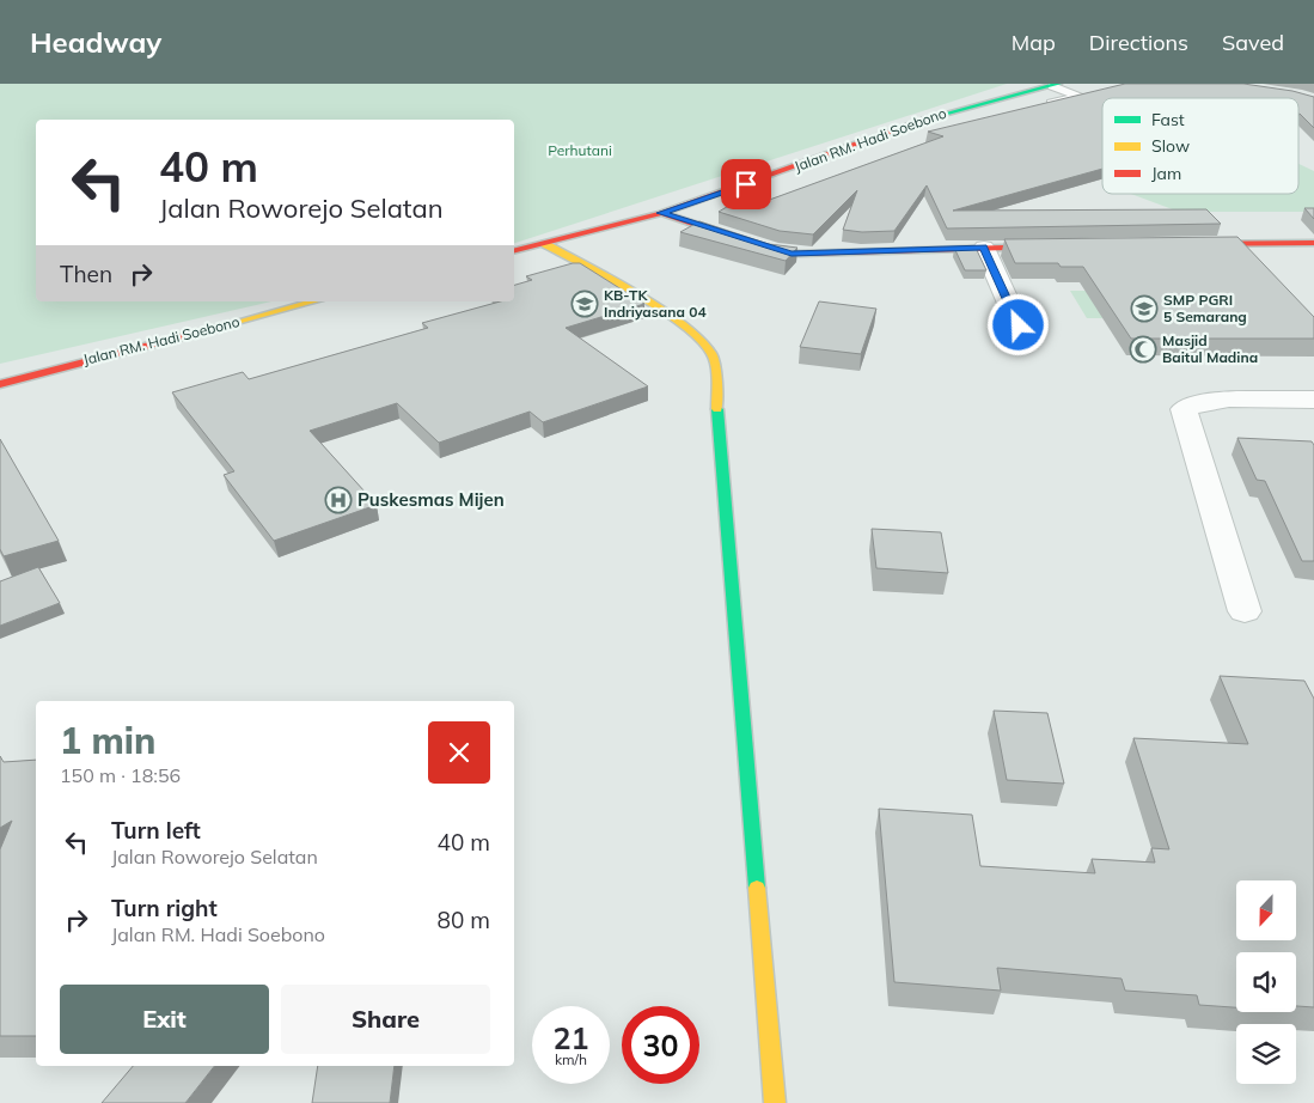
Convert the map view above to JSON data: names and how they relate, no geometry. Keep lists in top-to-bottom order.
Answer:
{
  "streets": {
    "street": ["Jalan RM. Hadi Soebono"]
  },
  "parks": ["Perhutani"],
  "places": {
    "school or university": ["KB-TK Indriyasana 04", "SMP PGRI 5 Semarang"],
    "mosque": ["Masjid Baitul Madina"],
    "hospital": ["Puskesmas Mijen"]
  },
  "legend": ["Fast", "Slow", "Jam"],
  "north": "bottom",
  "page": {
    "header": "Headway",
    "nav": ["Map", "Directions", "Saved"],
    "turn": ["40 m", "Jalan Roworejo Selatan"],
    "then": "Then",
    "heading": ["1 min", "150 m · 18:56"],
    "list": [
      {
        "name": "Turn left",
        "note": "Jalan Roworejo Selatan",
        "value": "40 m"
      },
      {
        "name": "Turn right",
        "note": "Jalan RM. Hadi Soebono",
        "value": "80 m"
      }
    ],
    "buttons": ["Exit", "Share"],
    "speed": "21 km/h",
    "limit": "30"
  }
}
